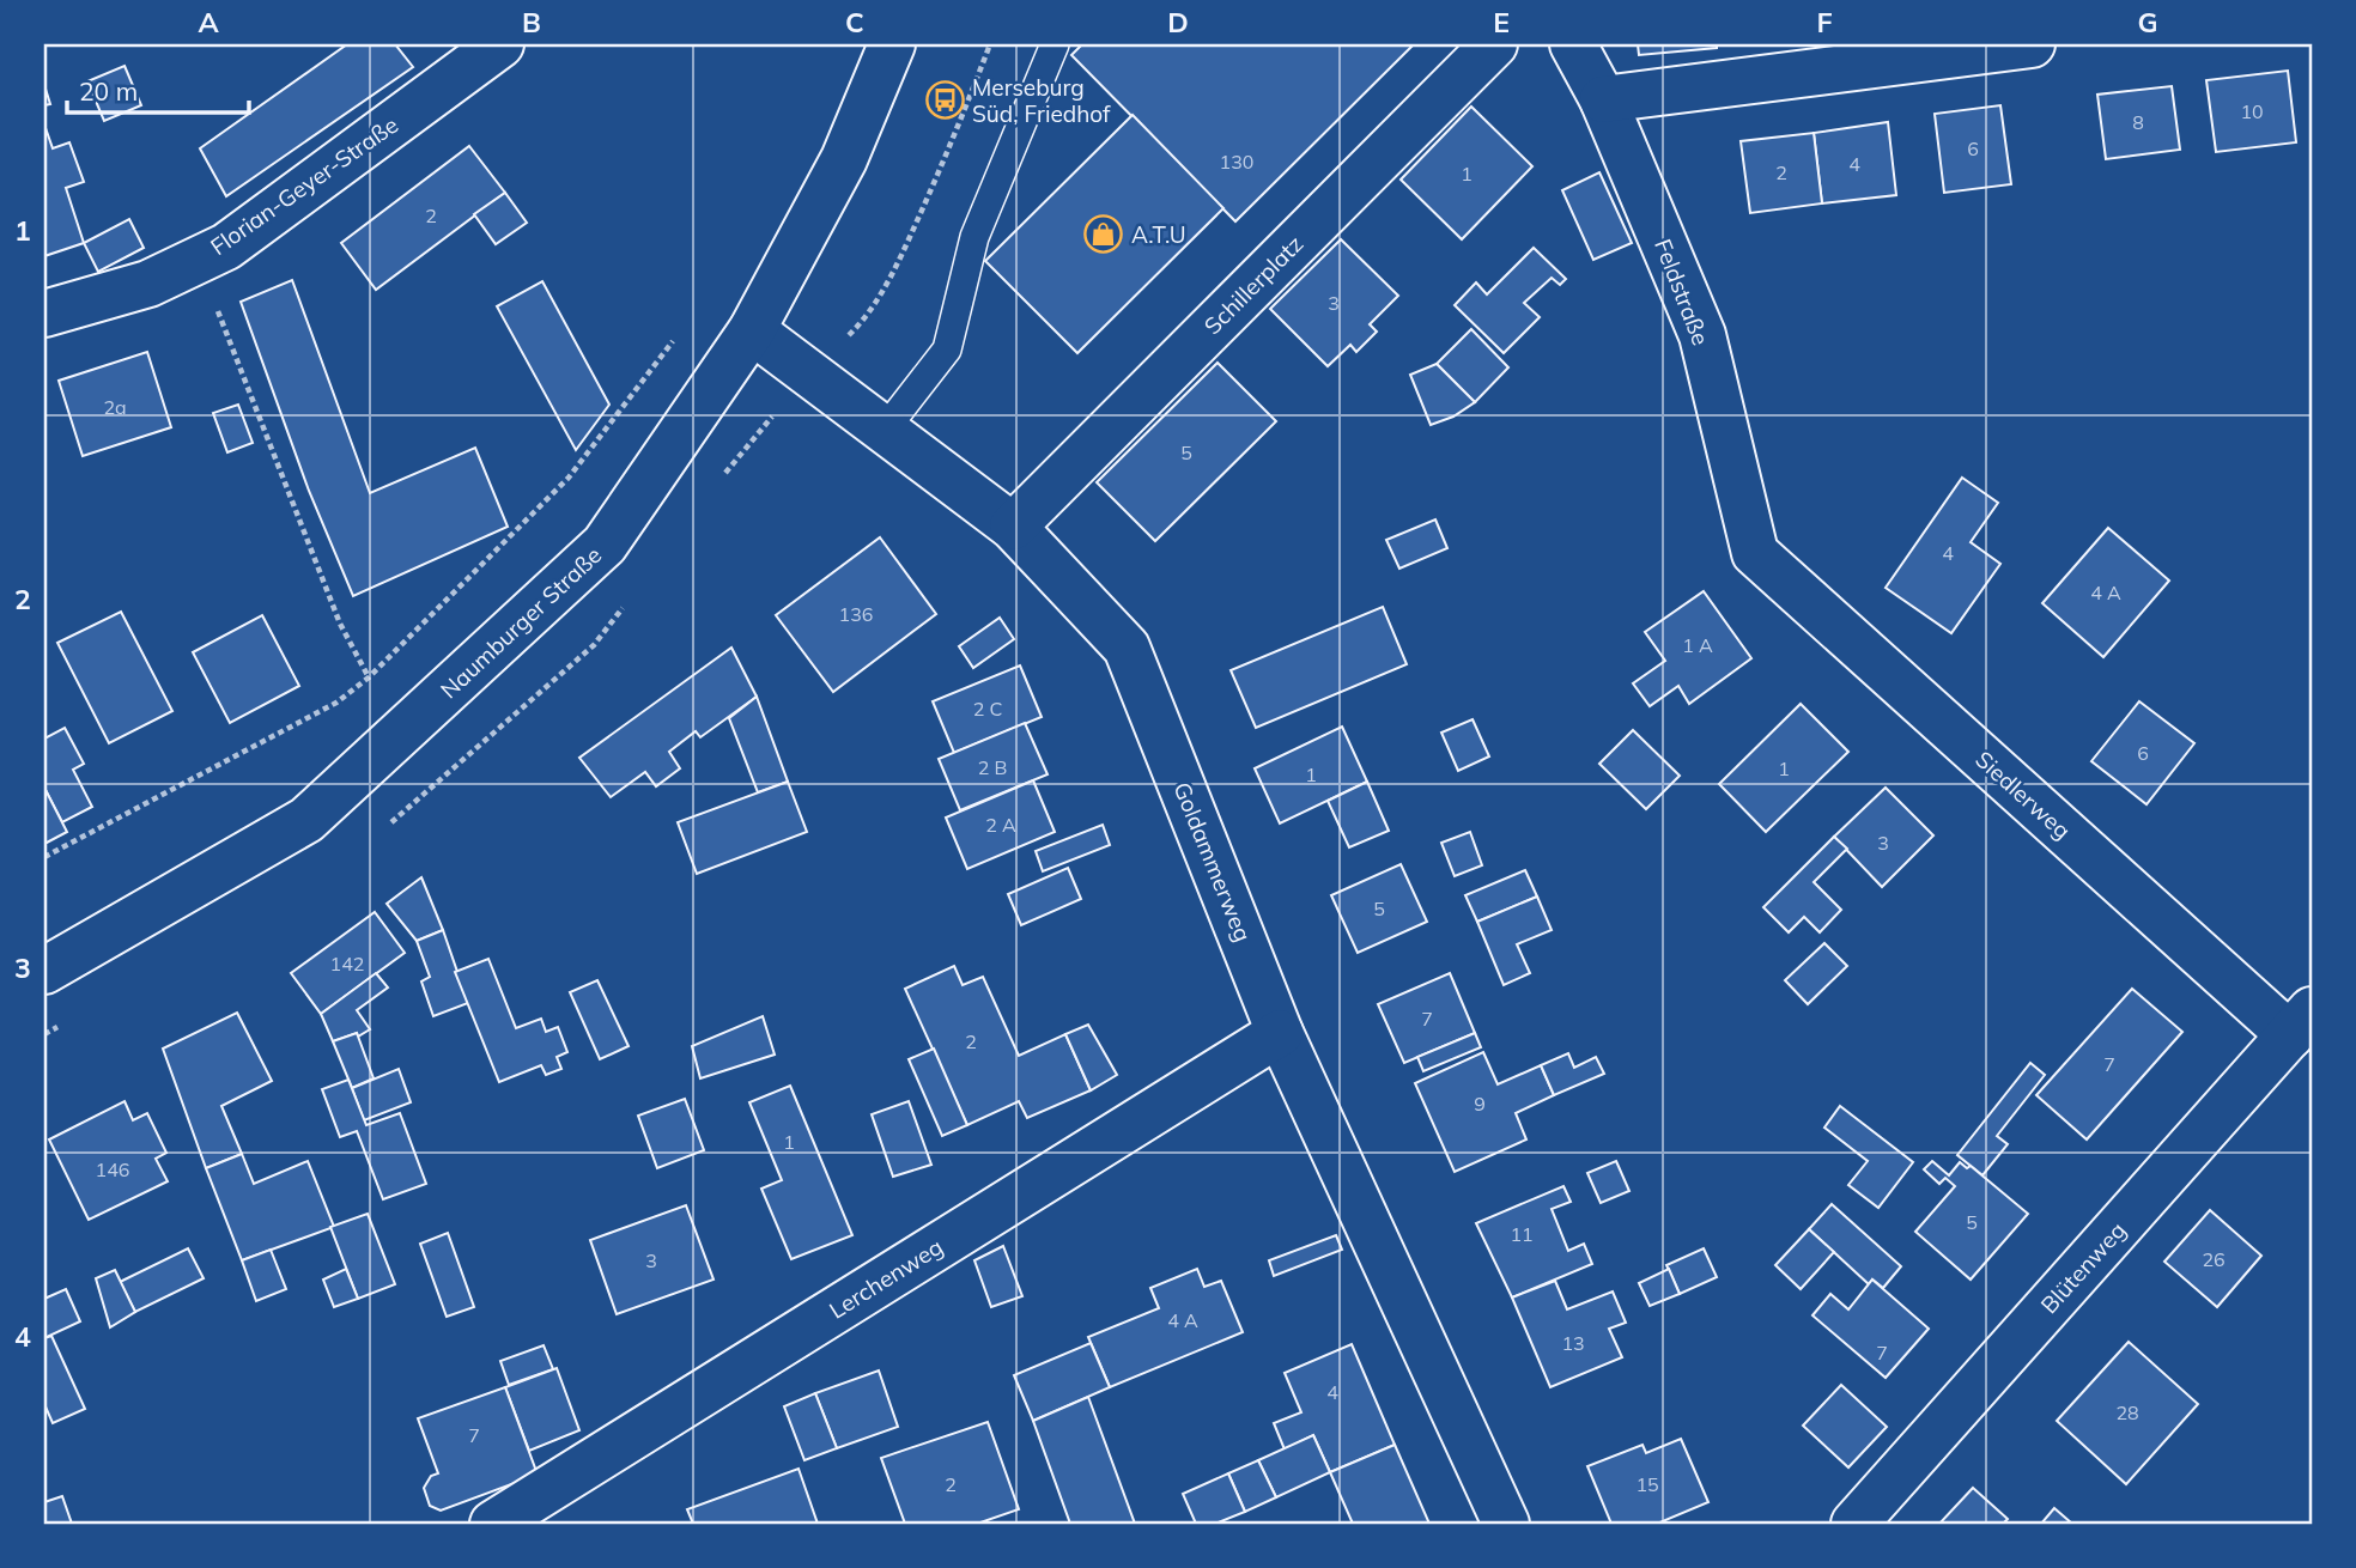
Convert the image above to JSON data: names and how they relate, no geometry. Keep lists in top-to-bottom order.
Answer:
{
  "streets": {
    "street": [
      "Florian-Geyer-Straße",
      "Schillerplatz",
      "Feldstraße",
      "Naumburger Straße",
      "Siedlerweg",
      "Goldammerweg",
      "Blütenweg",
      "Lerchenweg"
    ]
  },
  "crossings": [
    ["Schillerplatz", "Goldammerweg"],
    ["Feldstraße", "Siedlerweg"],
    ["Naumburger Straße", "Goldammerweg"],
    ["Siedlerweg", "Blütenweg"],
    ["Goldammerweg", "Lerchenweg"]
  ],
  "places": {
    "bus stop": ["Merseburg Süd, Friedhof"],
    "shop": ["A.T.U"]
  },
  "house_numbers": [
    "10",
    "8",
    "6",
    "130",
    "4",
    "2",
    "1",
    "2",
    "3",
    "2a",
    "5",
    "4",
    "4 A",
    "136",
    "1 A",
    "2 C",
    "6",
    "2 B",
    "1",
    "1",
    "2 A",
    "3",
    "5",
    "142",
    "7",
    "2",
    "7",
    "9",
    "1",
    "146",
    "5",
    "11",
    "26",
    "3",
    "4 A",
    "13",
    "7",
    "4",
    "28",
    "7",
    "2",
    "15"
  ],
  "scale_bar": "20 m",
  "grid": {
    "columns": [
      "A",
      "B",
      "C",
      "D",
      "E",
      "F",
      "G"
    ],
    "rows": [
      "1",
      "2",
      "3",
      "4"
    ]
  }
}
